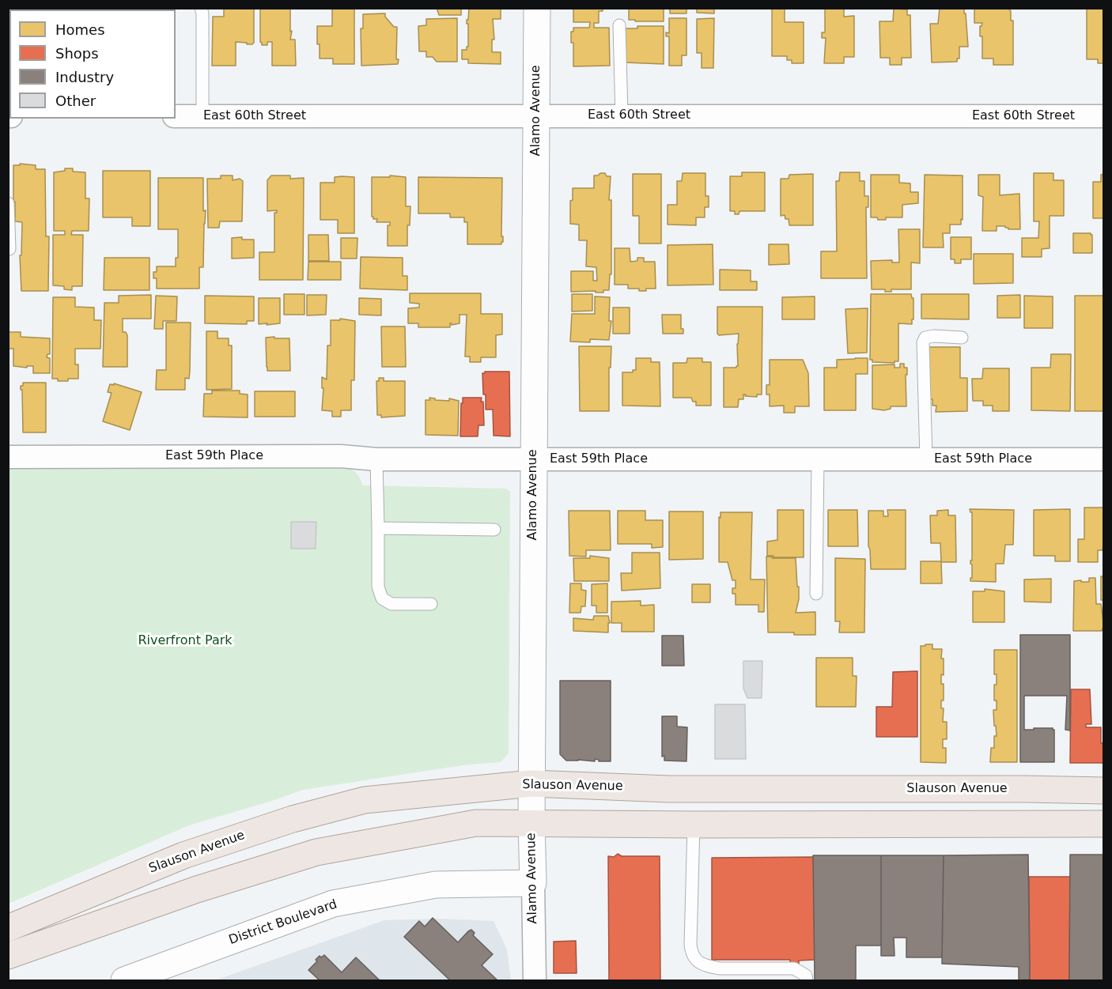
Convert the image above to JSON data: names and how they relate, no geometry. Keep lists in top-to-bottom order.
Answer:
{
  "streets": {
    "main road": ["Slauson Avenue"],
    "street": [
      "Alamo Avenue",
      "East 60th Street",
      "East 59th Place",
      "District Boulevard"
    ]
  },
  "crossings": [
    ["Alamo Avenue", "East 60th Street"],
    ["Alamo Avenue", "East 59th Place"],
    ["Alamo Avenue", "Slauson Avenue"],
    ["Alamo Avenue", "District Boulevard"]
  ],
  "parks": ["Riverfront Park"],
  "legend": [
    "Homes",
    "Shops",
    "Industry",
    "Other"
  ]
}
